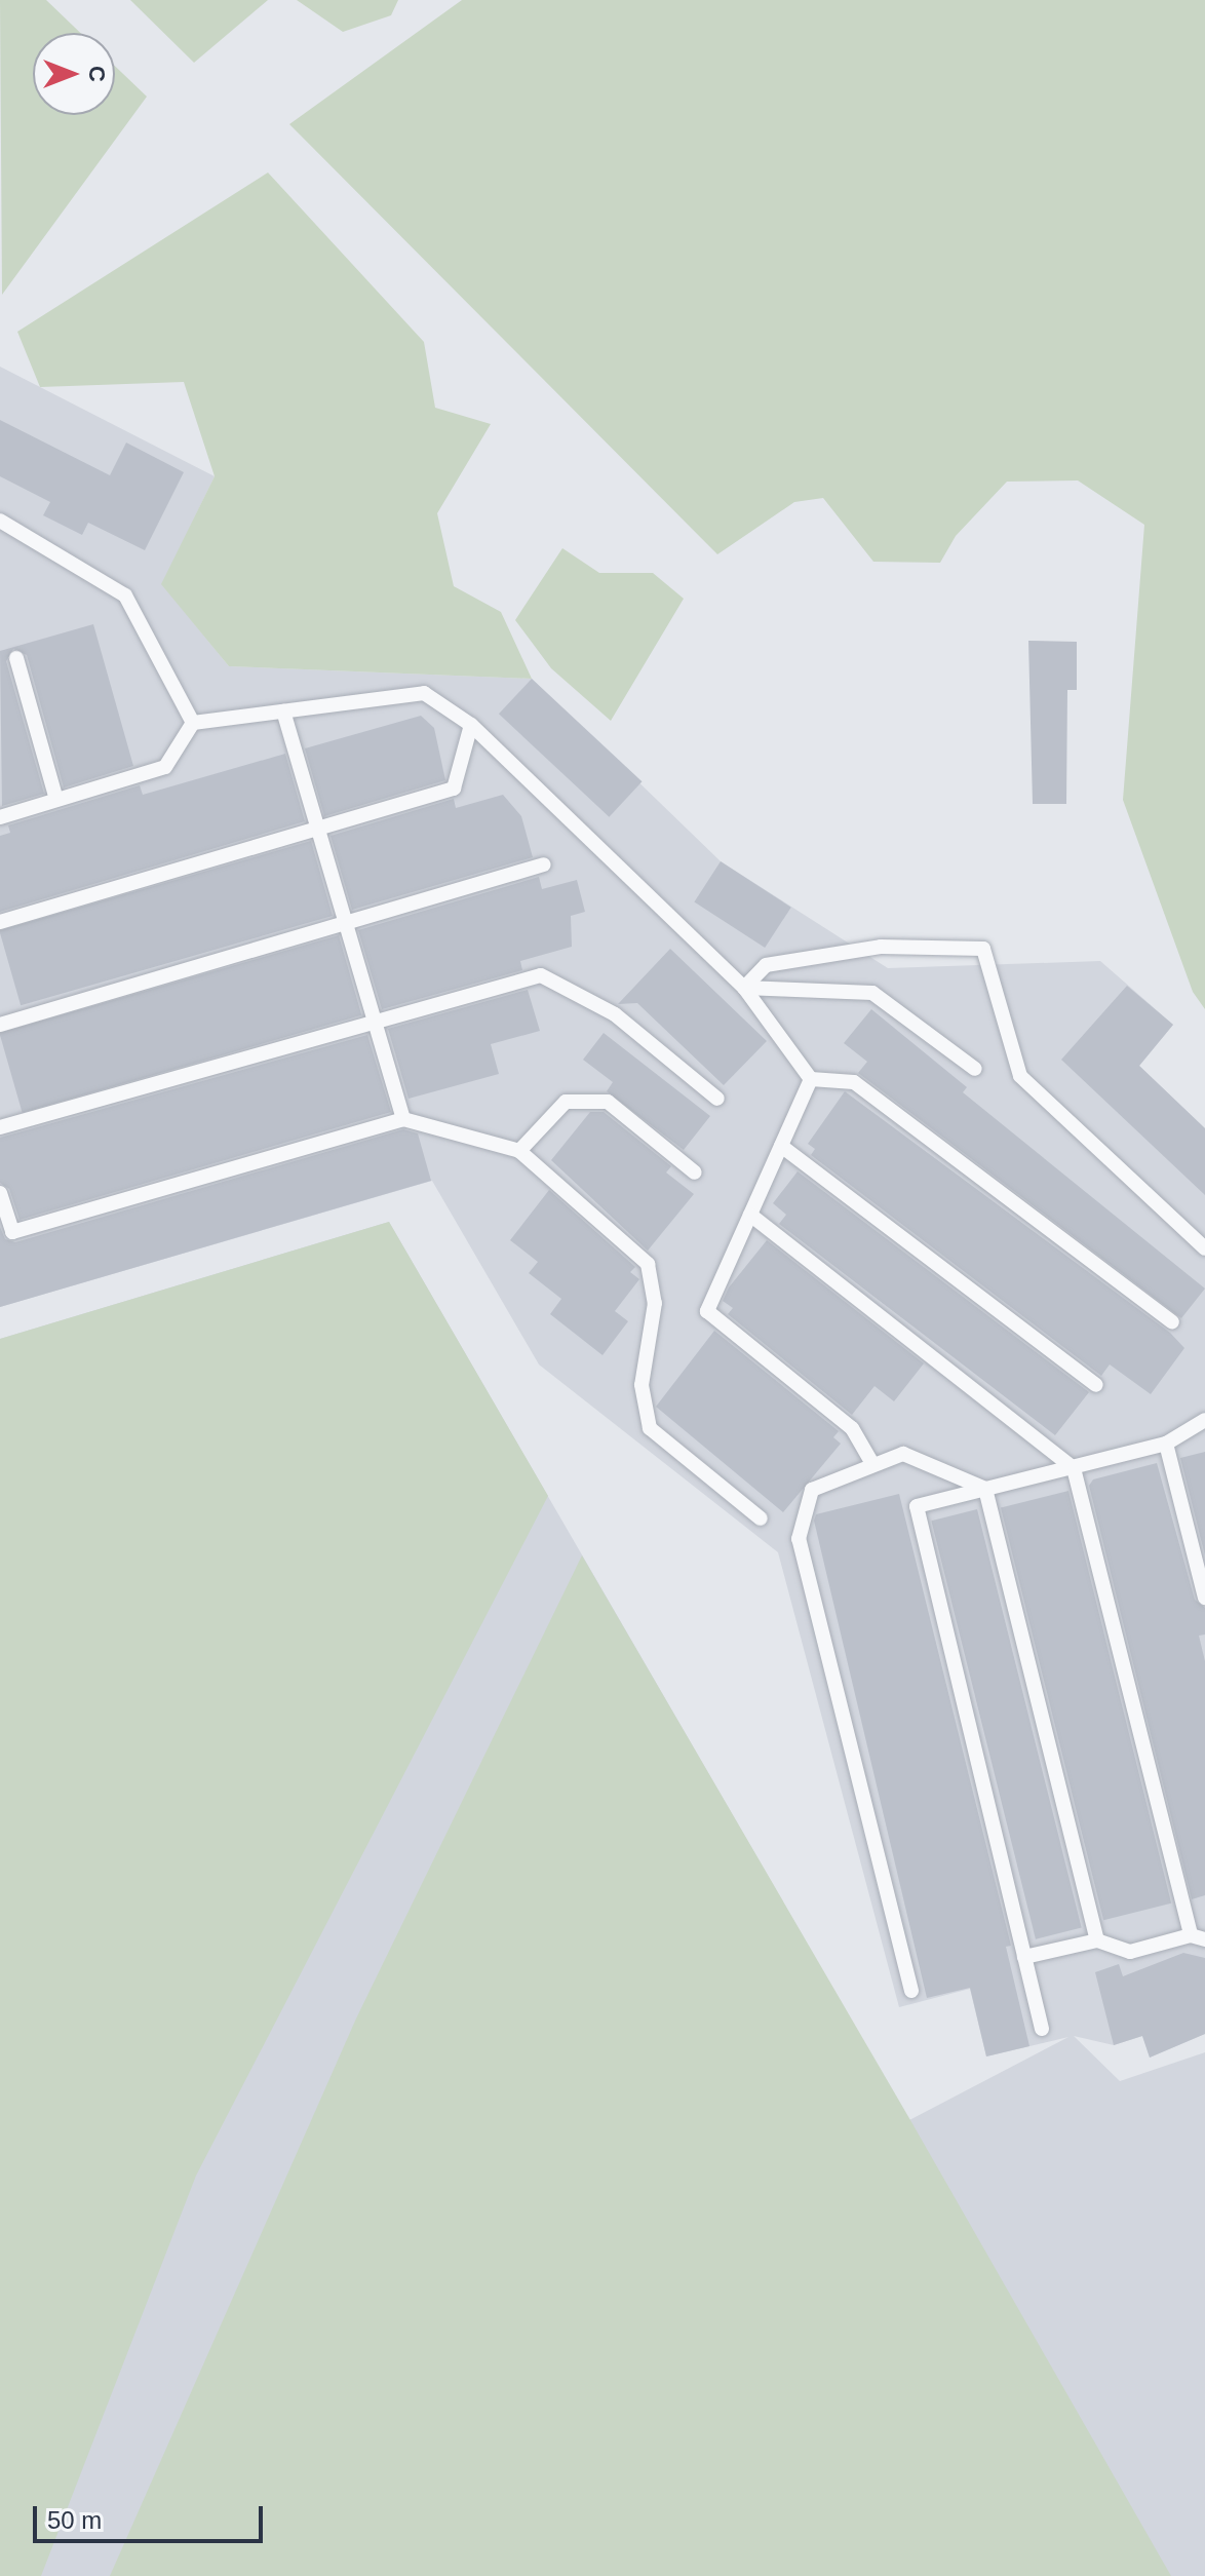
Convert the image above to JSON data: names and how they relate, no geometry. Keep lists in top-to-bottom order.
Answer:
{
  "scale_bar": "50 m",
  "north": "right"
}
